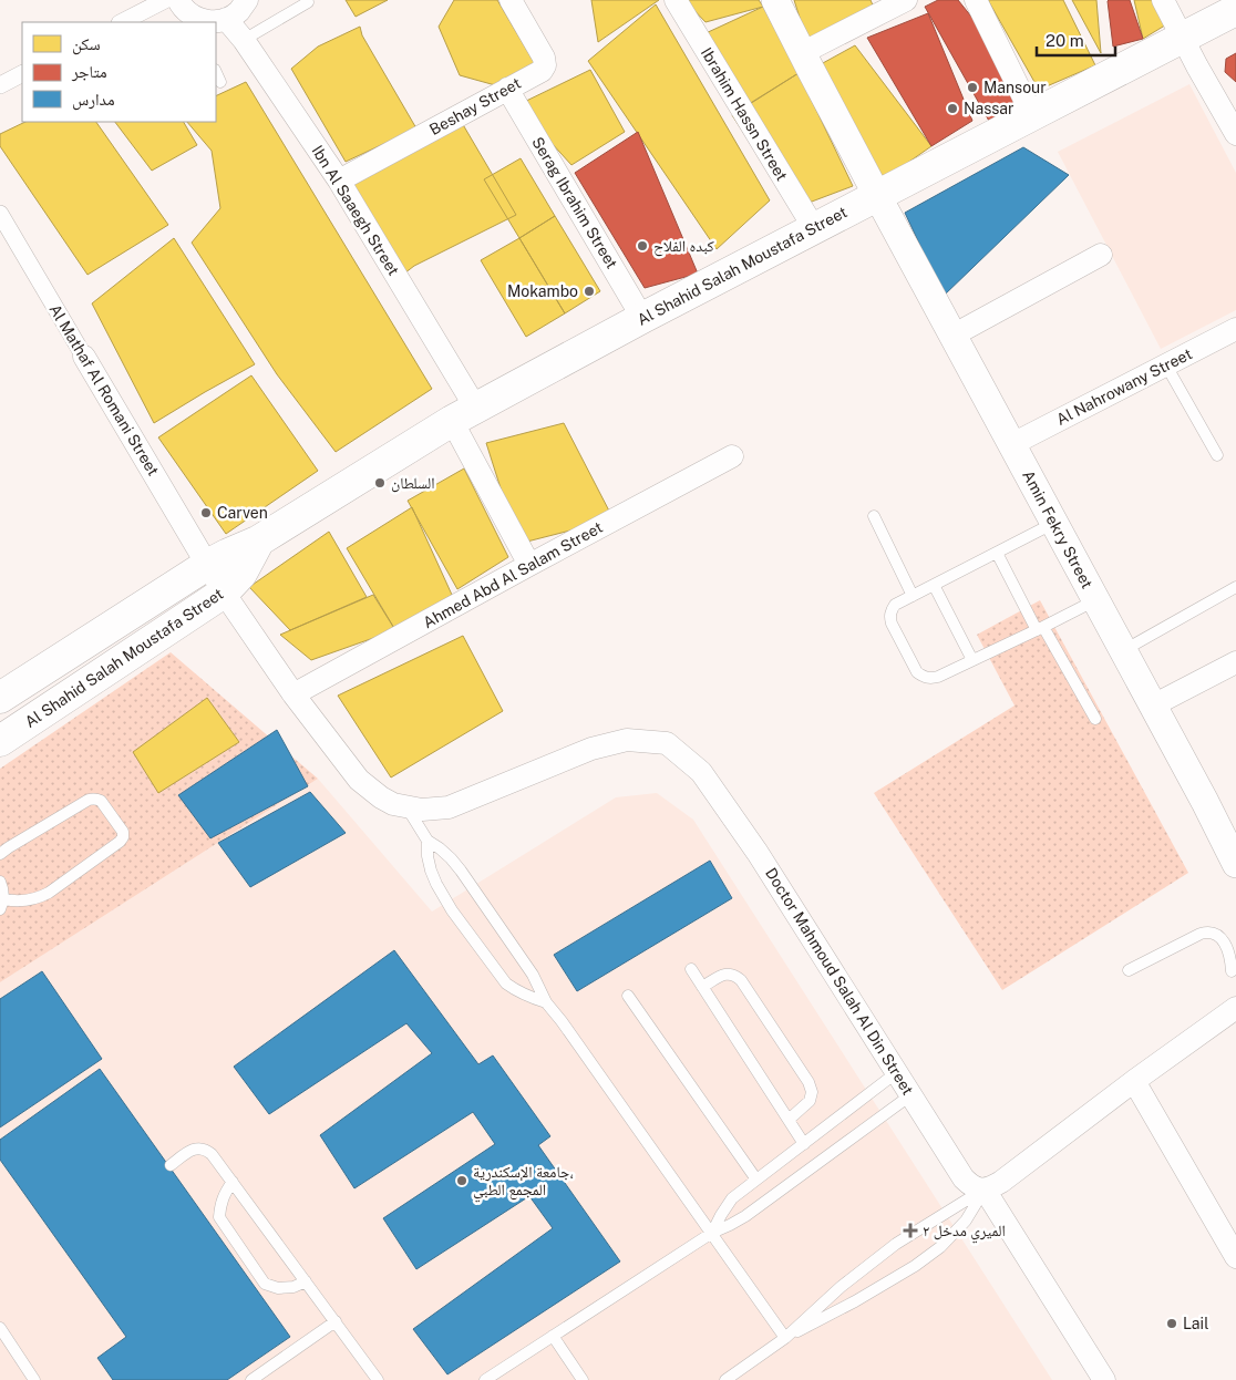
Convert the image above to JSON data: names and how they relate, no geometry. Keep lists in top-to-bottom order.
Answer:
{
  "streets": {
    "main road": ["Al Shahid Salah Moustafa Street"],
    "street": [
      "Beshay Street",
      "Ibrahim Hassn Street",
      "Serag Ibrahim Street",
      "Ibn Al Saaegh Street",
      "Al Nahrowany Street",
      "Al Mathaf Al Romani Street",
      "Amin Fekry Street",
      "Ahmed Abd Al Salam Street",
      "Doctor Mahmoud Salah Al Din Street"
    ]
  },
  "crossings": [
    ["Beshay Street", "Serag Ibrahim Street"],
    ["Beshay Street", "Ibn Al Saaegh Street"],
    ["Ibrahim Hassn Street", "Al Shahid Salah Moustafa Street"],
    ["Serag Ibrahim Street", "Al Shahid Salah Moustafa Street"],
    ["Ibn Al Saaegh Street", "Al Shahid Salah Moustafa Street"],
    ["Ibn Al Saaegh Street", "Ahmed Abd Al Salam Street"],
    ["Al Shahid Salah Moustafa Street", "Al Mathaf Al Romani Street"],
    ["Al Shahid Salah Moustafa Street", "Amin Fekry Street"],
    ["Al Nahrowany Street", "Amin Fekry Street"],
    ["Al Mathaf Al Romani Street", "Ahmed Abd Al Salam Street"],
    ["Al Mathaf Al Romani Street", "Doctor Mahmoud Salah Al Din Street"],
    ["Ahmed Abd Al Salam Street", "Doctor Mahmoud Salah Al Din Street"]
  ],
  "places": {
    "other": [
      "Mansour",
      "Nassar",
      "كبده الفلاح",
      "Mokambo",
      "السلطان",
      "Carven",
      "جامعة الإسكندرية، المجمع الطبي",
      "Lail"
    ],
    "health": ["الميري مدخل ٢"]
  },
  "legend": ["سكن", "متاجر", "مدارس"],
  "scale_bar": "20 m"
}
